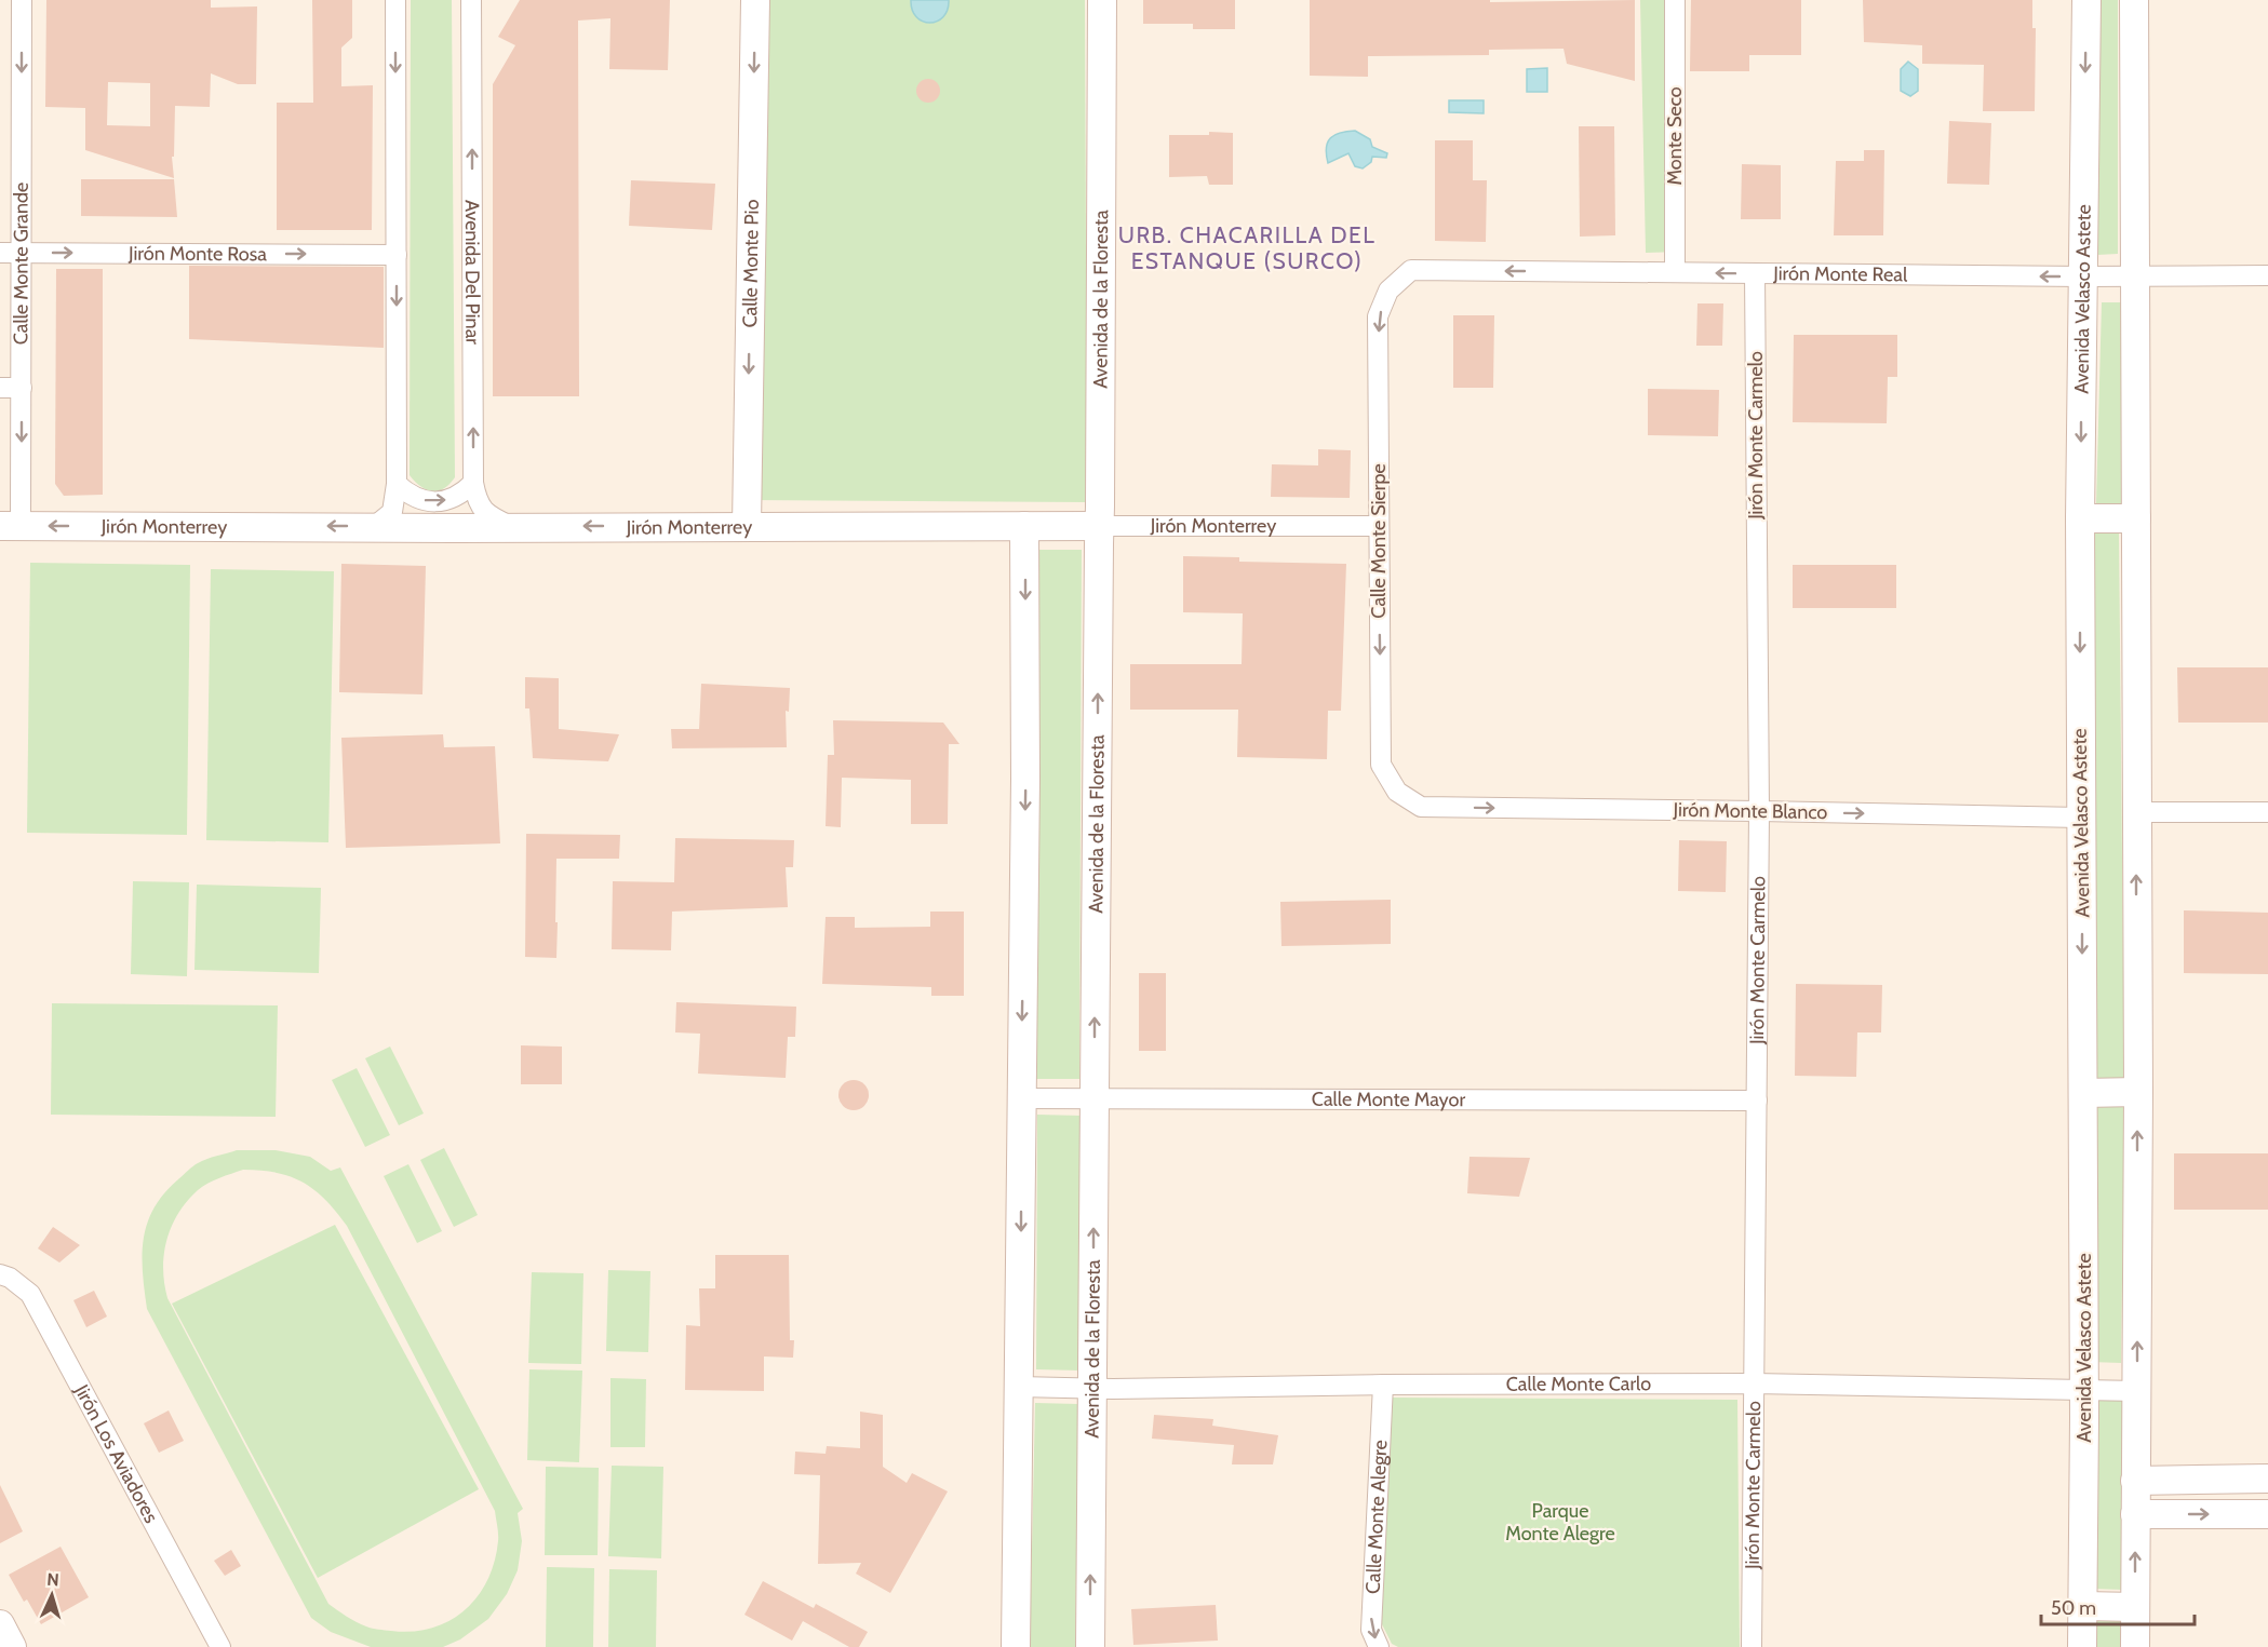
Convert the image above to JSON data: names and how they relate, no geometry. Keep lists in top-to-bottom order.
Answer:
{
  "streets": {
    "street": [
      "Monte Seco",
      "Jirón Monte Rosa",
      "Calle Monte Grande",
      "Calle Monte Pio",
      "Avenida Del Pinar",
      "Jirón Monte Real",
      "Avenida de la Floresta",
      "Avenida Velasco Astete",
      "Jirón Monte Carmelo",
      "Jirón Monterrey",
      "Calle Monte Sierpe",
      "Jirón Monte Blanco",
      "Calle Monte Mayor",
      "Calle Monte Carlo",
      "Jirón Los Aviadores",
      "Calle Monte Alegre"
    ]
  },
  "crossings": [
    ["Monte Seco", "Jirón Monte Real"],
    ["Jirón Monte Rosa", "Calle Monte Grande"],
    ["Calle Monte Grande", "Jirón Monterrey"],
    ["Calle Monte Pio", "Jirón Monterrey"],
    ["Avenida Del Pinar", "Jirón Monterrey"],
    ["Jirón Monte Real", "Avenida Velasco Astete"],
    ["Jirón Monte Real", "Jirón Monte Carmelo"],
    ["Jirón Monte Real", "Calle Monte Sierpe"],
    ["Avenida de la Floresta", "Jirón Monterrey"],
    ["Avenida de la Floresta", "Calle Monte Mayor"],
    ["Avenida de la Floresta", "Calle Monte Carlo"],
    ["Avenida Velasco Astete", "Jirón Monte Blanco"],
    ["Avenida Velasco Astete", "Calle Monte Carlo"],
    ["Jirón Monte Carmelo", "Jirón Monte Blanco"],
    ["Jirón Monte Carmelo", "Calle Monte Mayor"],
    ["Jirón Monte Carmelo", "Calle Monte Carlo"],
    ["Jirón Monterrey", "Calle Monte Sierpe"],
    ["Calle Monte Sierpe", "Jirón Monte Blanco"],
    ["Calle Monte Carlo", "Calle Monte Alegre"]
  ],
  "one_way": [
    "Jirón Monte Rosa",
    "Calle Monte Grande",
    "Calle Monte Pio",
    "Jirón Monte Real",
    "Jirón Monterrey",
    "Calle Monte Sierpe",
    "Jirón Monte Blanco",
    "Calle Monte Alegre"
  ],
  "districts": ["URB. CHACARILLA DEL ESTANQUE (SURCO)"],
  "parks": ["Parque Monte Alegre"],
  "scale_bar": "50 m",
  "north": "top"
}
